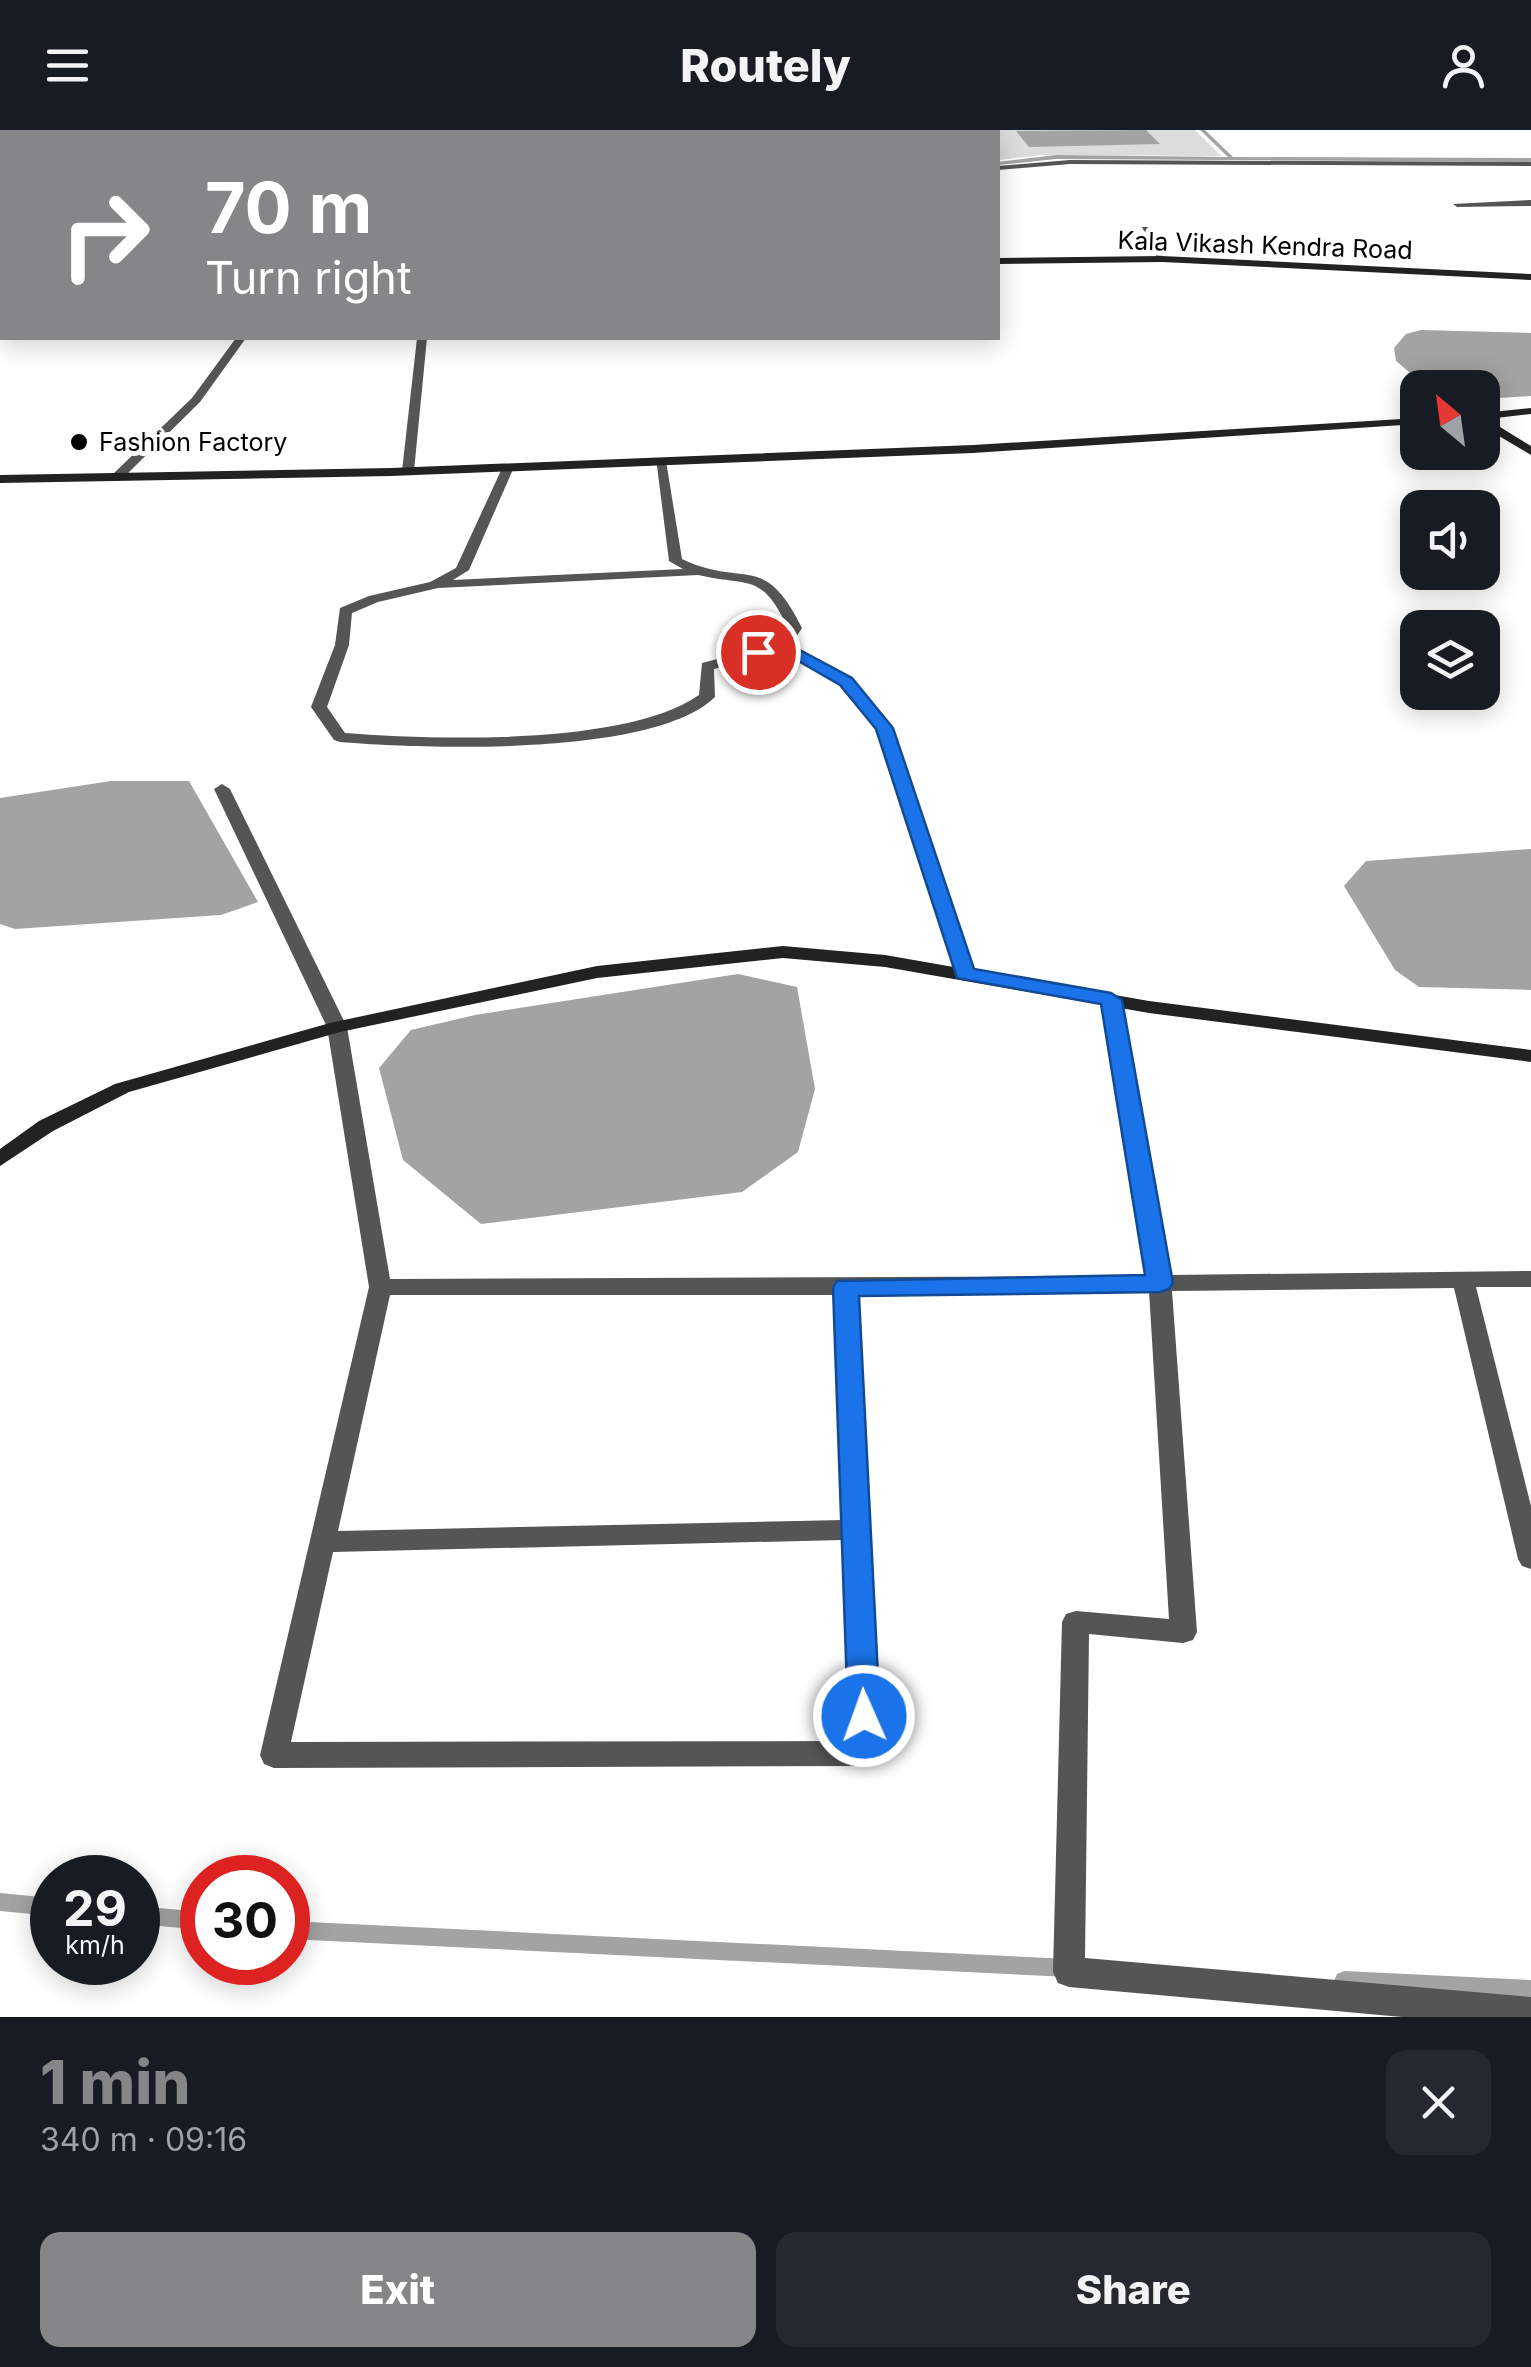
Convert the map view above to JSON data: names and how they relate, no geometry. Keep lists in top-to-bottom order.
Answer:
{
  "streets": {
    "street": ["Kala Vikash Kendra Road"]
  },
  "places": ["Fashion Factory"],
  "north": "top left",
  "page": {
    "header": "Routely",
    "turn": ["70 m", "Turn right"],
    "speed": "29 km/h",
    "limit": "30",
    "heading": ["1 min", "340 m · 09:16"],
    "buttons": ["Exit", "Share"]
  }
}
